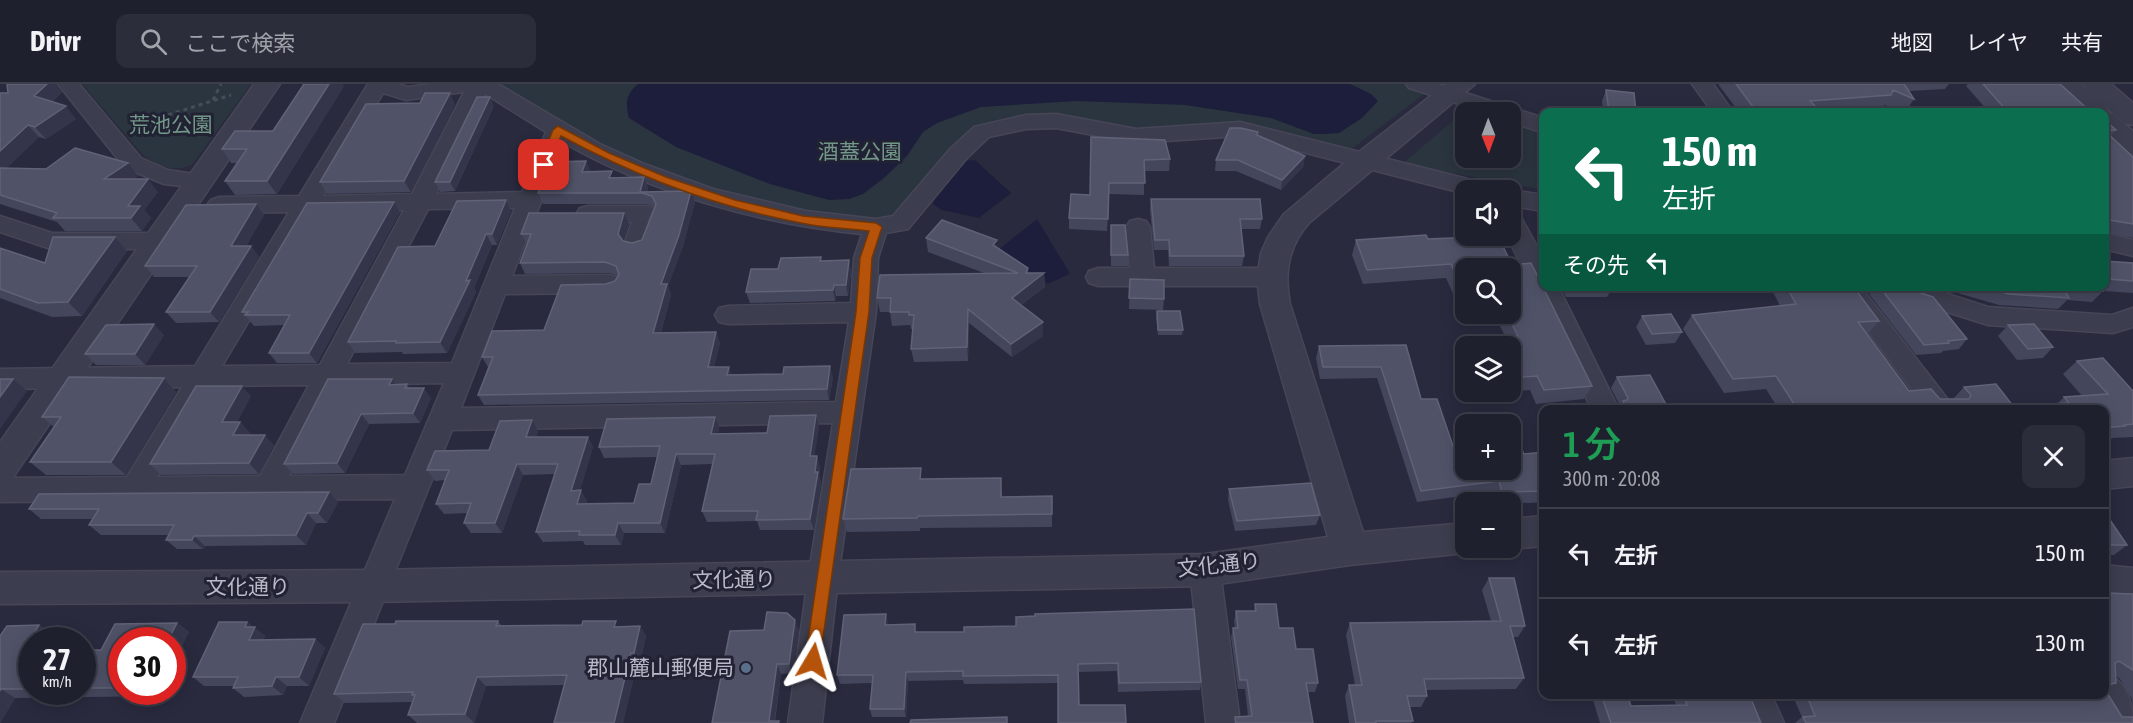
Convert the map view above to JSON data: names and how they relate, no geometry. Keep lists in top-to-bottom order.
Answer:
{
  "streets": {
    "street": ["文化通り"]
  },
  "parks": ["荒池公園", "酒蓋公園"],
  "places": ["郡山麓山郵便局"],
  "north": "bottom",
  "page": {
    "header": "Drivr",
    "search": "ここで検索",
    "nav": ["地図", "レイヤ", "共有"],
    "map_buttons": ["+", "−"],
    "turn": ["150 m", "左折"],
    "then": "その先",
    "heading": ["1 分", "300 m · 20:08"],
    "list": [
      {
        "name": "左折",
        "value": "150 m"
      },
      {
        "name": "左折",
        "value": "130 m"
      }
    ],
    "speed": "27 km/h",
    "limit": "30"
  }
}
